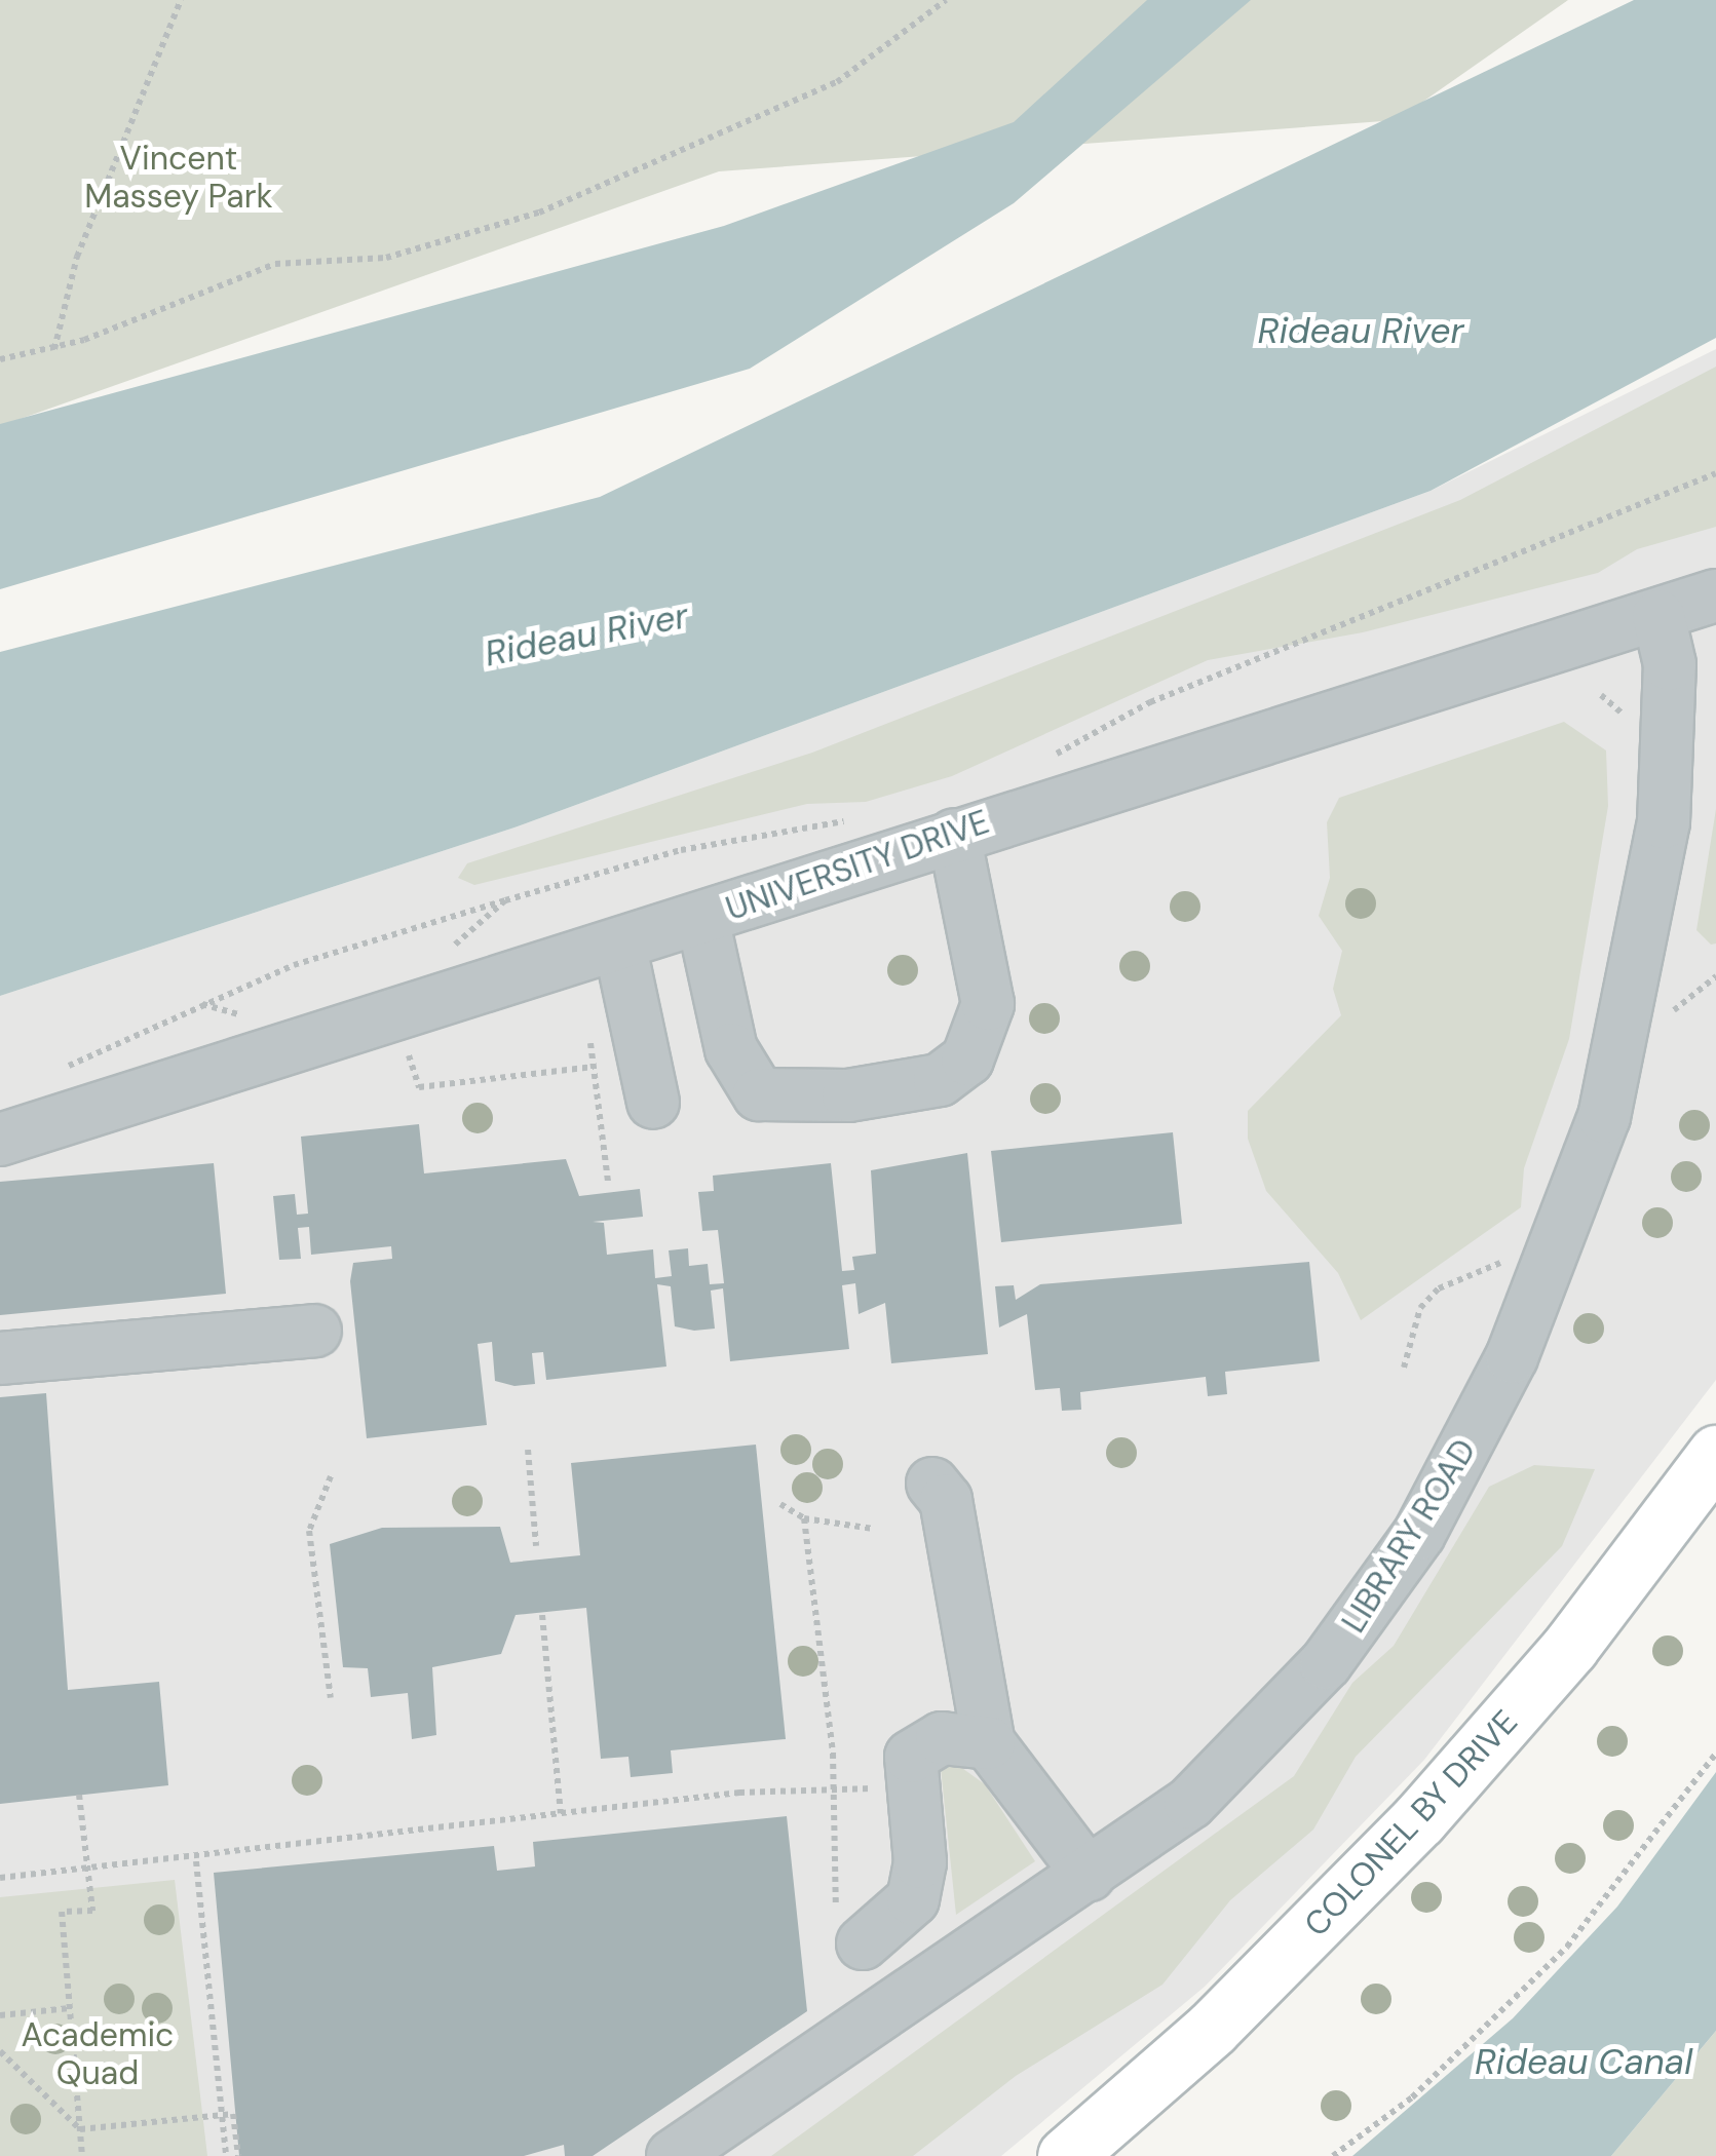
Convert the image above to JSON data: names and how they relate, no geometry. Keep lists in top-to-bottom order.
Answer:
{
  "streets": {
    "main road": ["COLONEL BY DRIVE"],
    "street": ["UNIVERSITY DRIVE", "LIBRARY ROAD"]
  },
  "crossings": [
    ["UNIVERSITY DRIVE", "LIBRARY ROAD"]
  ],
  "water": ["Rideau River", "Rideau Canal"],
  "parks": ["Vincent Massey Park", "Academic Quad"]
}
